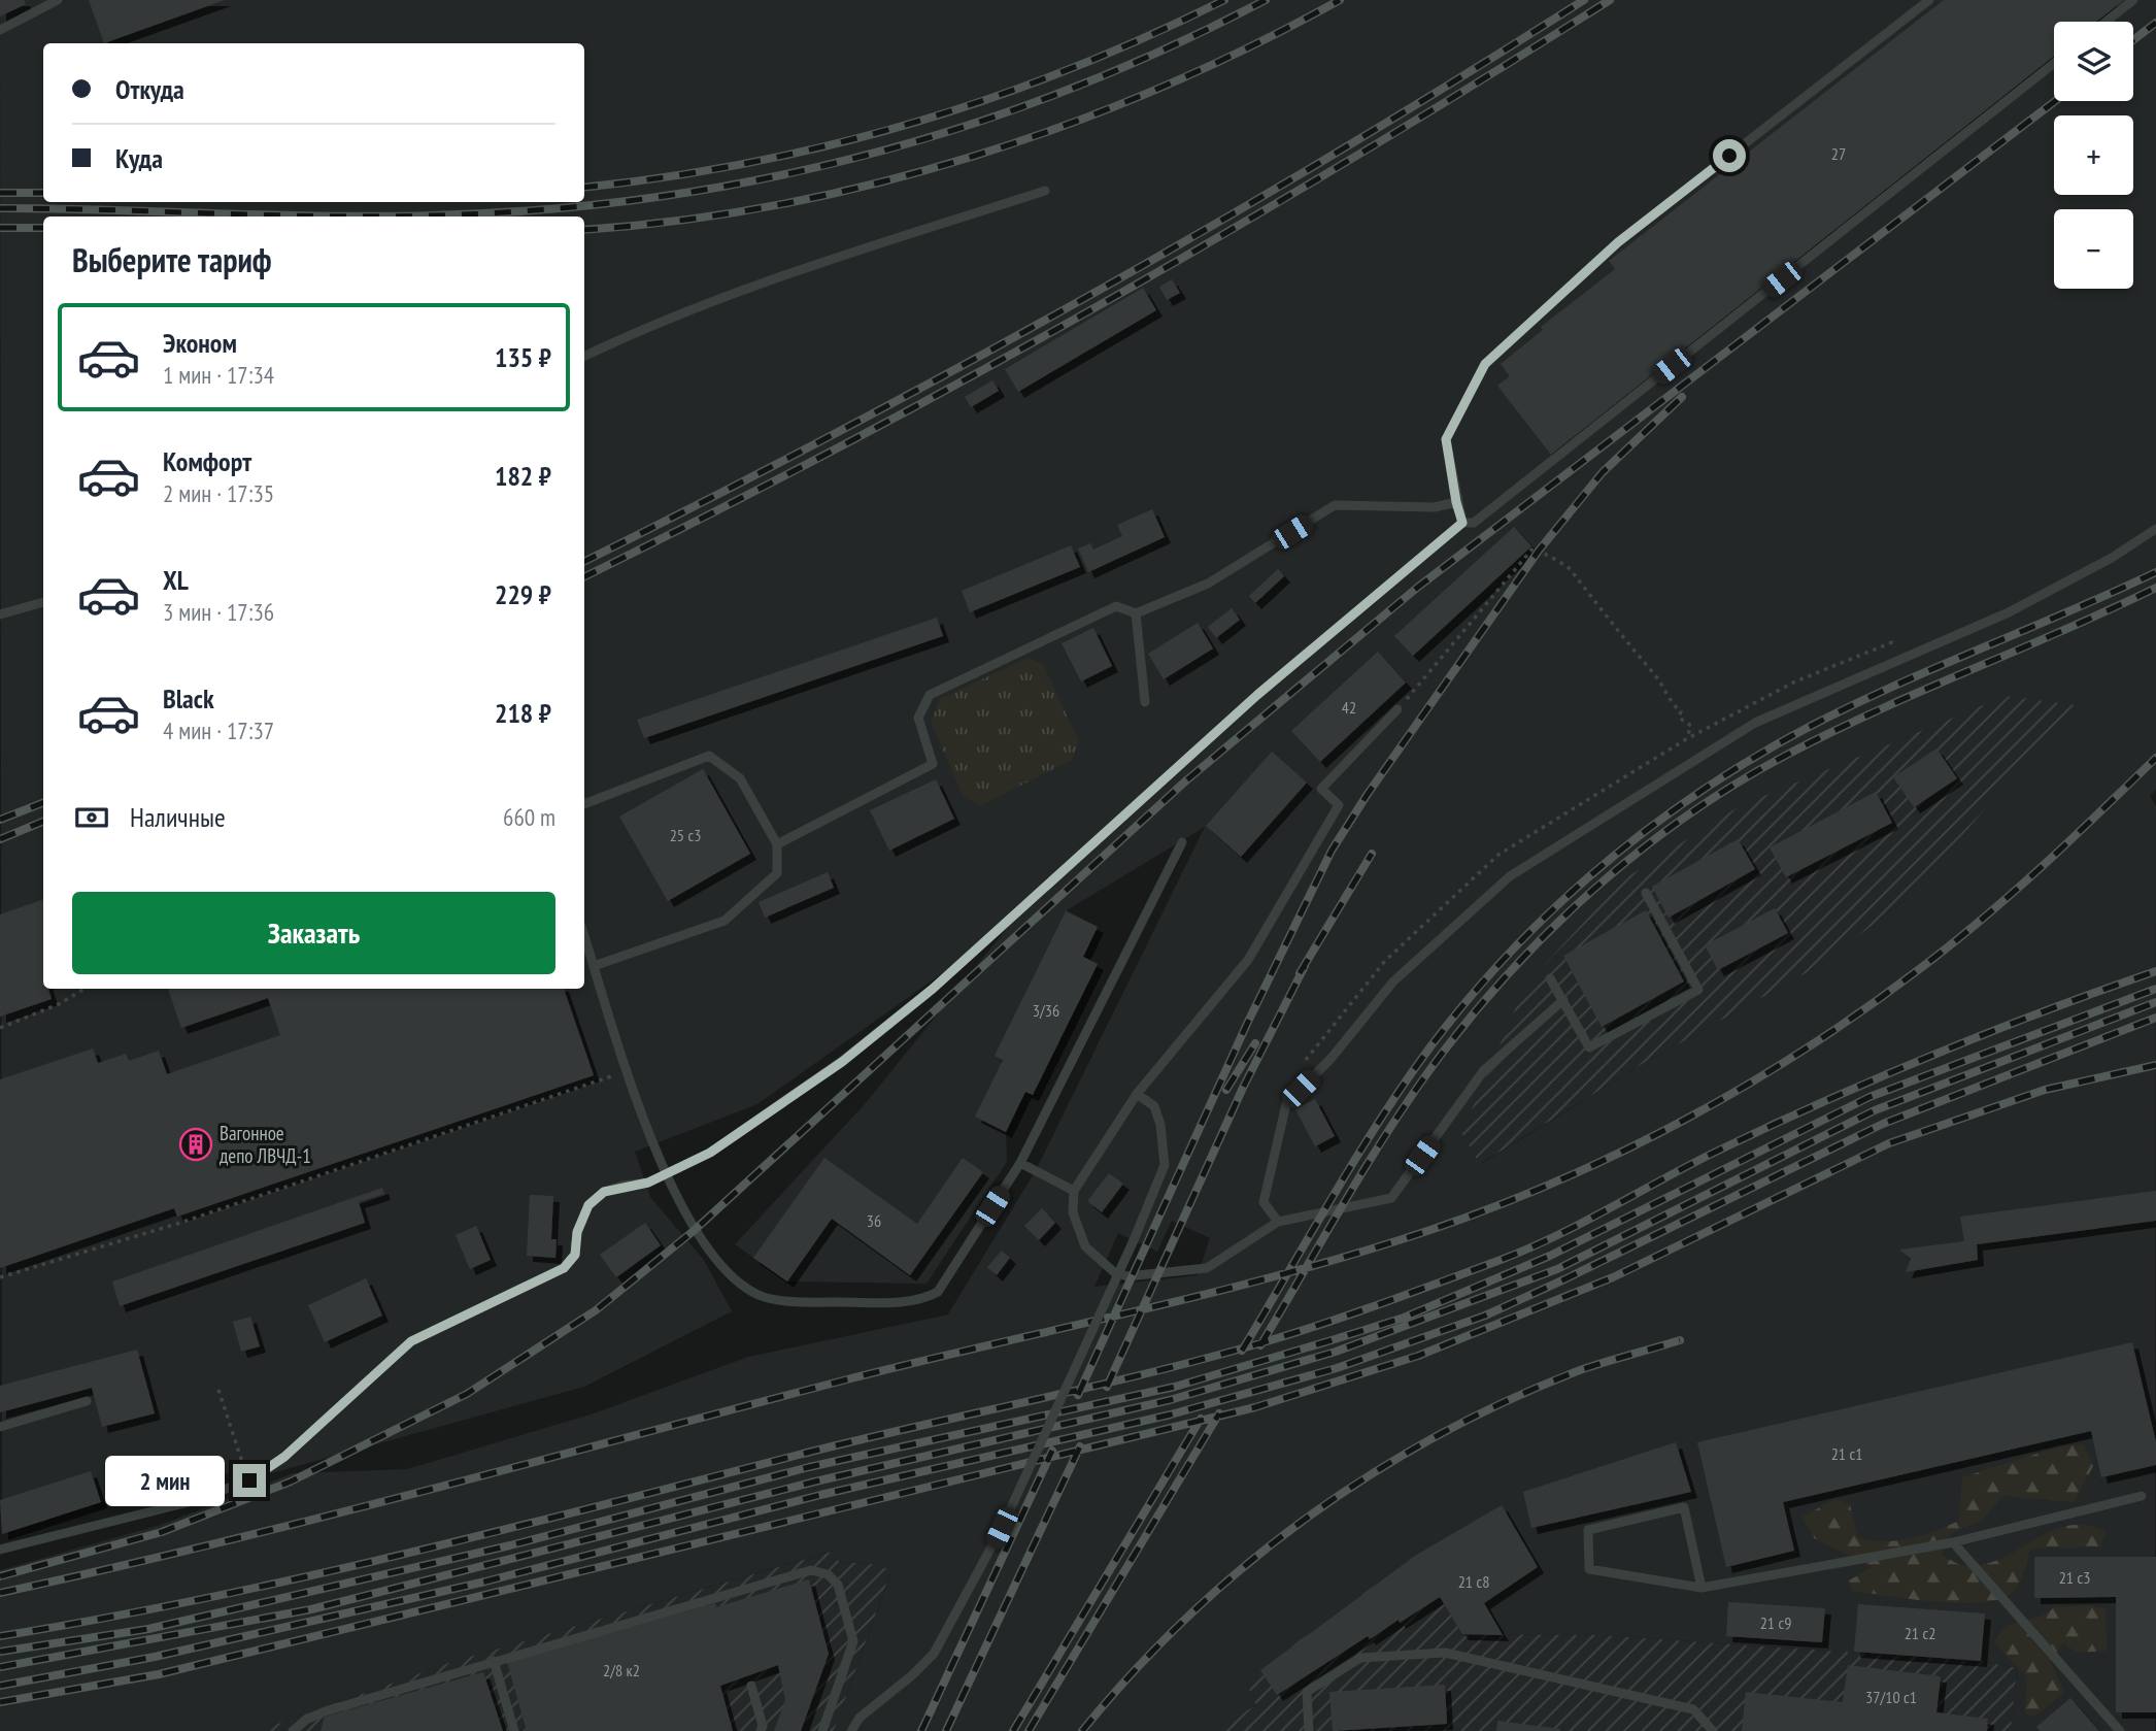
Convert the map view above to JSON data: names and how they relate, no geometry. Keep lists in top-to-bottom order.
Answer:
{
  "places": {
    "building": ["Вагонное депо ЛВЧД-1"]
  },
  "house_numbers": [
    "27",
    "42",
    "25 с3",
    "3/36",
    "36",
    "21 с1",
    "21 с3",
    "21 с8",
    "21 с9",
    "21 с2",
    "2/8 к2",
    "37/10 с1"
  ],
  "page": {
    "map_buttons": ["+", "−"],
    "banner": ["Откуда", "Куда"],
    "heading": "Выберите тариф",
    "list": [
      {
        "name": "Эконом",
        "note": "1 мин · 17:34",
        "value": "135 ₽"
      },
      {
        "name": "Комфорт",
        "note": "2 мин · 17:35",
        "value": "182 ₽"
      },
      {
        "name": "XL",
        "note": "3 мин · 17:36",
        "value": "229 ₽"
      },
      {
        "name": "Black",
        "note": "4 мин · 17:37",
        "value": "218 ₽"
      }
    ],
    "pay": ["Наличные", "660 m"],
    "buttons": "Заказать",
    "bubble": "2 мин"
  }
}
